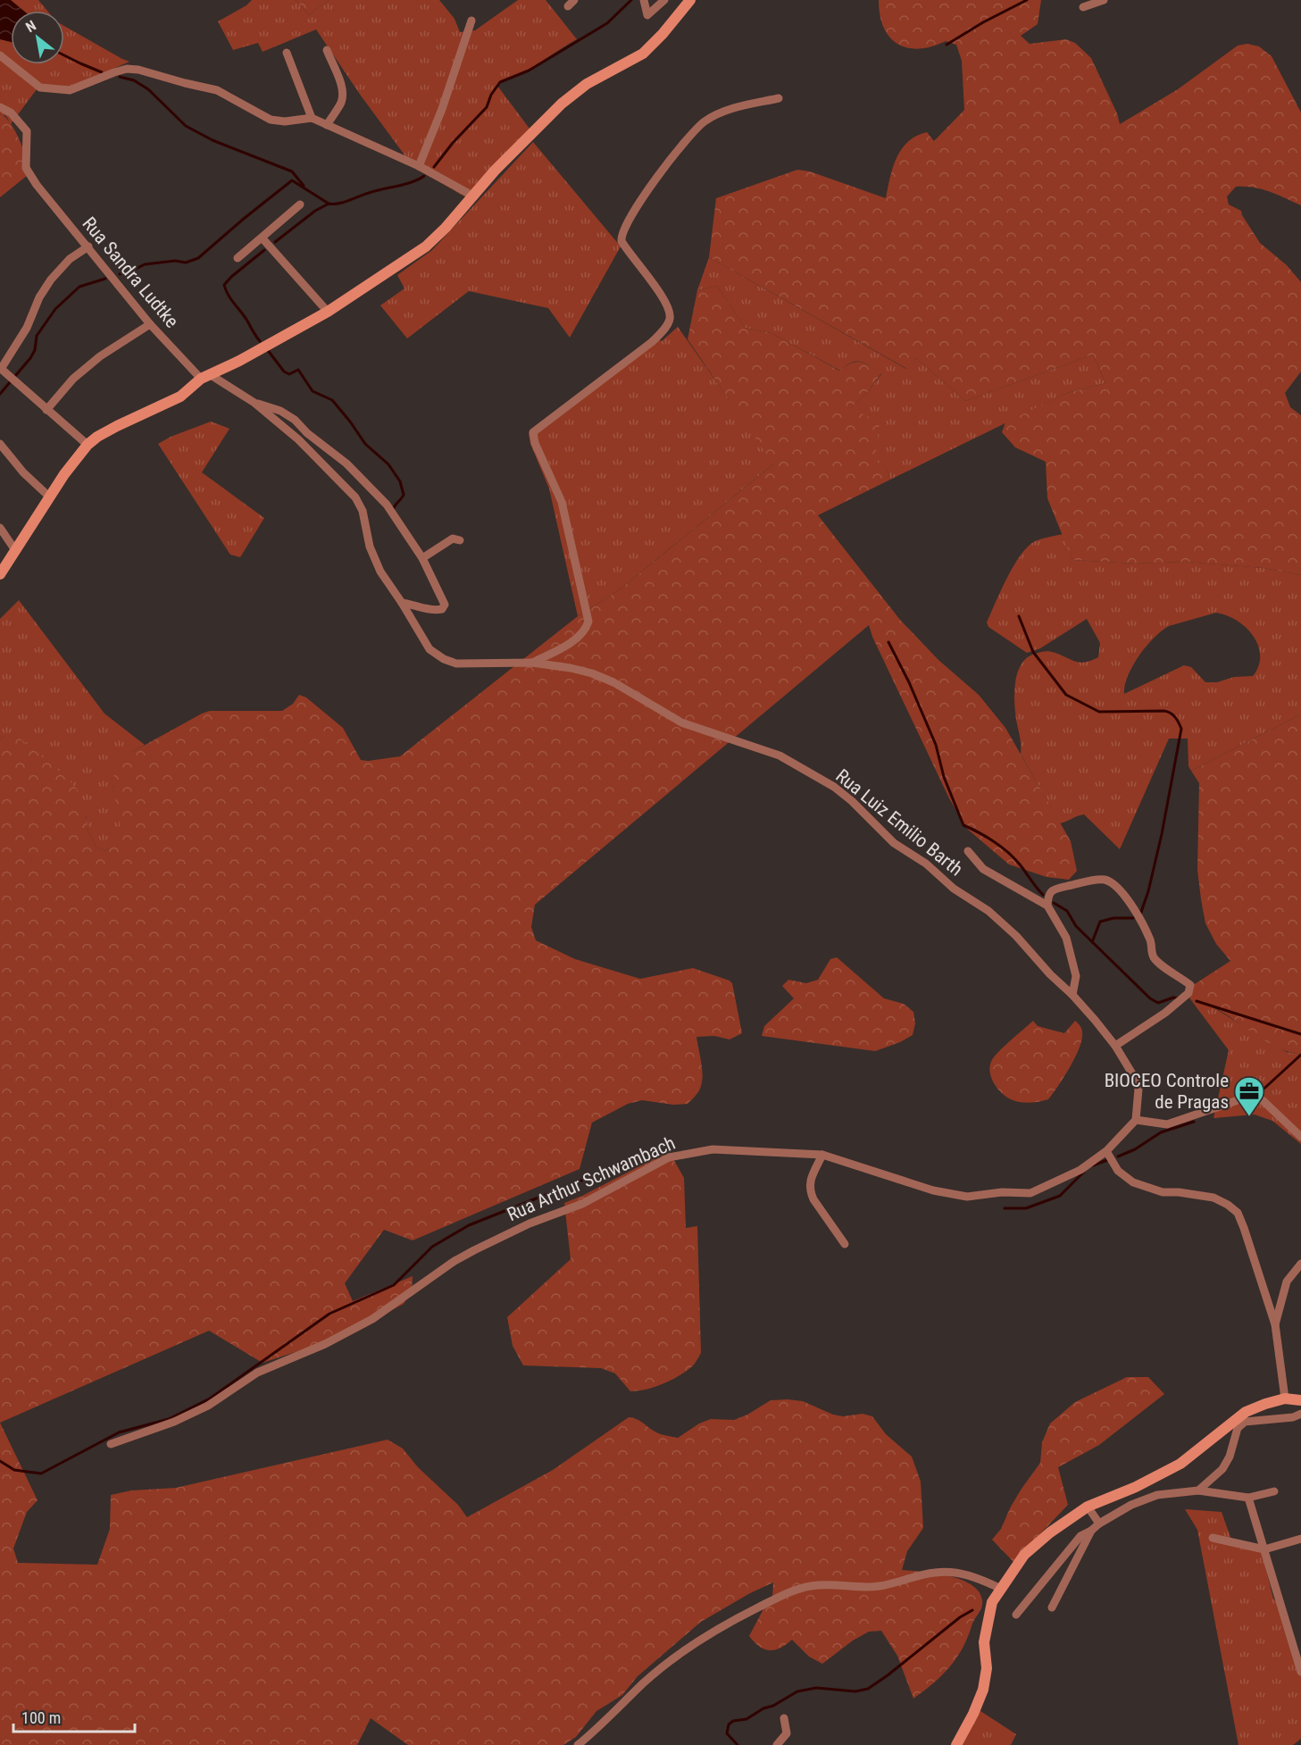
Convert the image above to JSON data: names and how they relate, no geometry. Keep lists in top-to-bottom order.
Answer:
{
  "streets": {
    "street": ["Rua Sandra Ludtke", "Rua Luiz Emilio Barth", "Rua Arthur Schwambach"]
  },
  "crossings": [
    ["Rua Sandra Ludtke", "Rua Luiz Emilio Barth"]
  ],
  "places": {
    "office": ["BIOCEO Controle de Pragas"]
  },
  "scale_bar": "100 m",
  "north": "top left"
}
